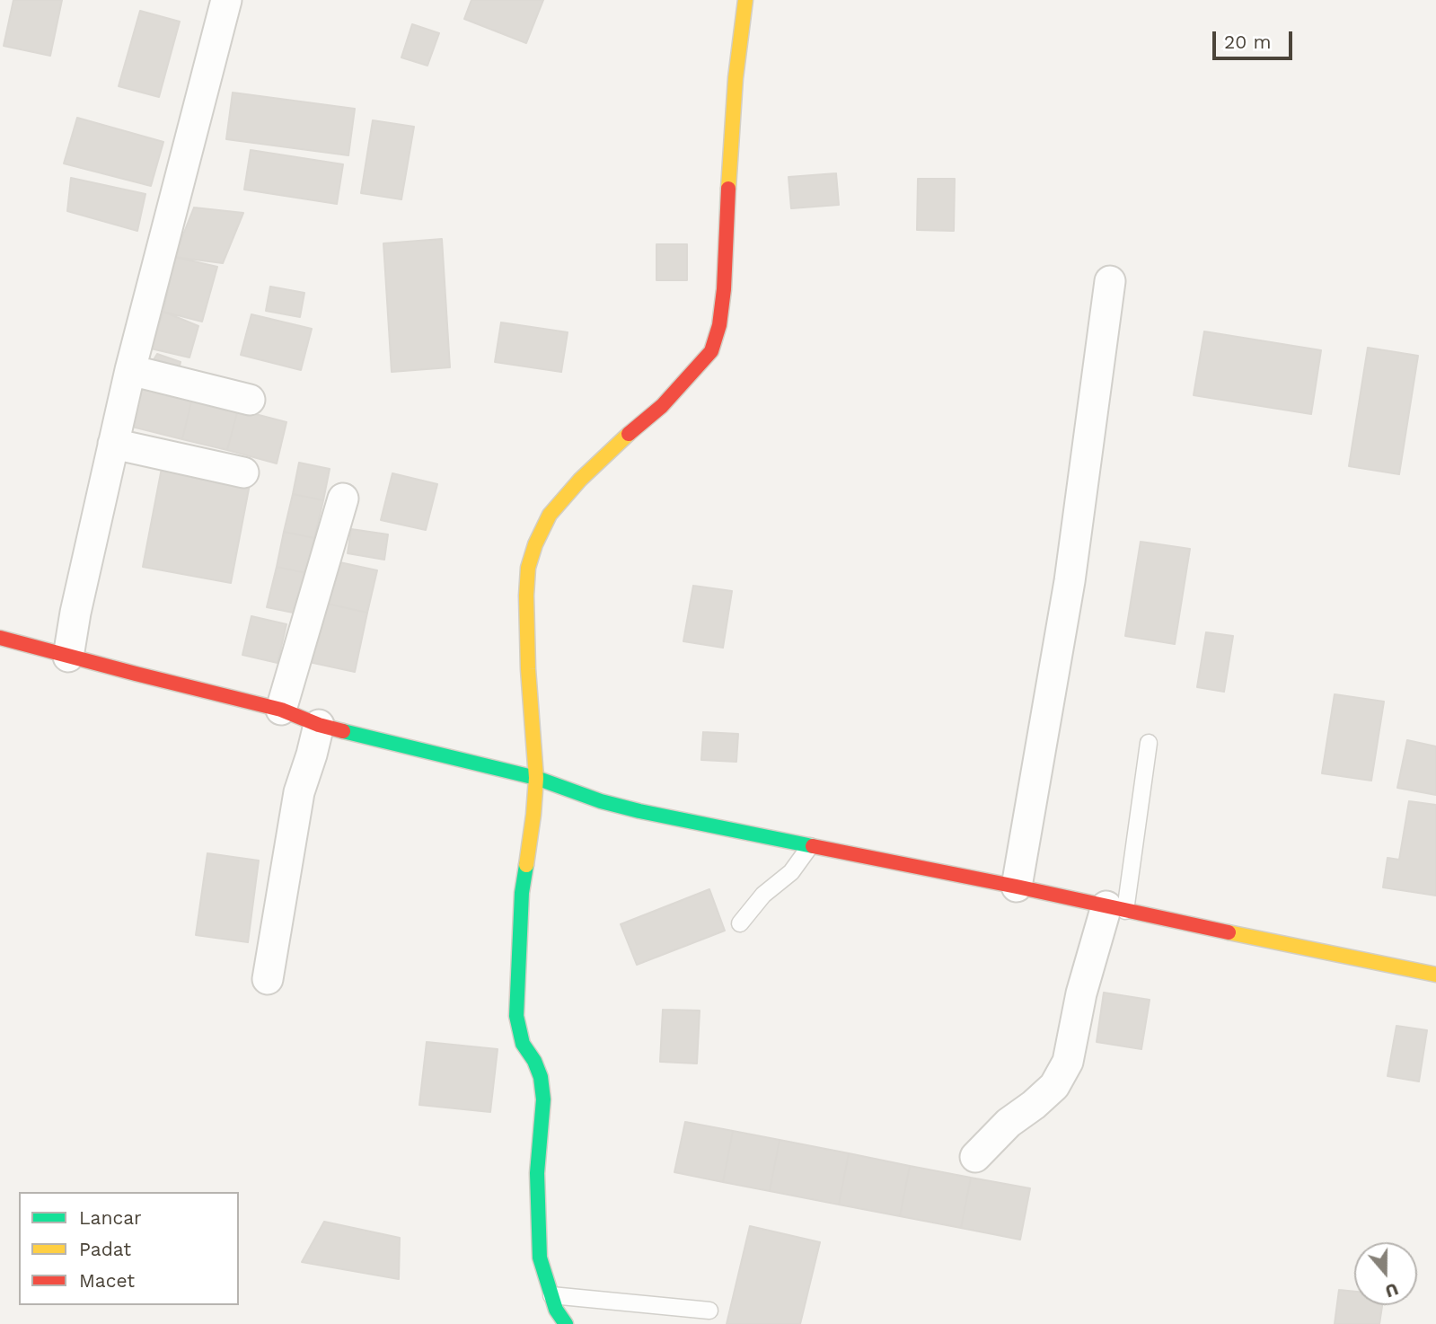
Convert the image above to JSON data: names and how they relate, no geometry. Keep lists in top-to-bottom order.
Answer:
{
  "legend": ["Lancar", "Padat", "Macet"],
  "scale_bar": "20 m",
  "north": "bottom"
}
